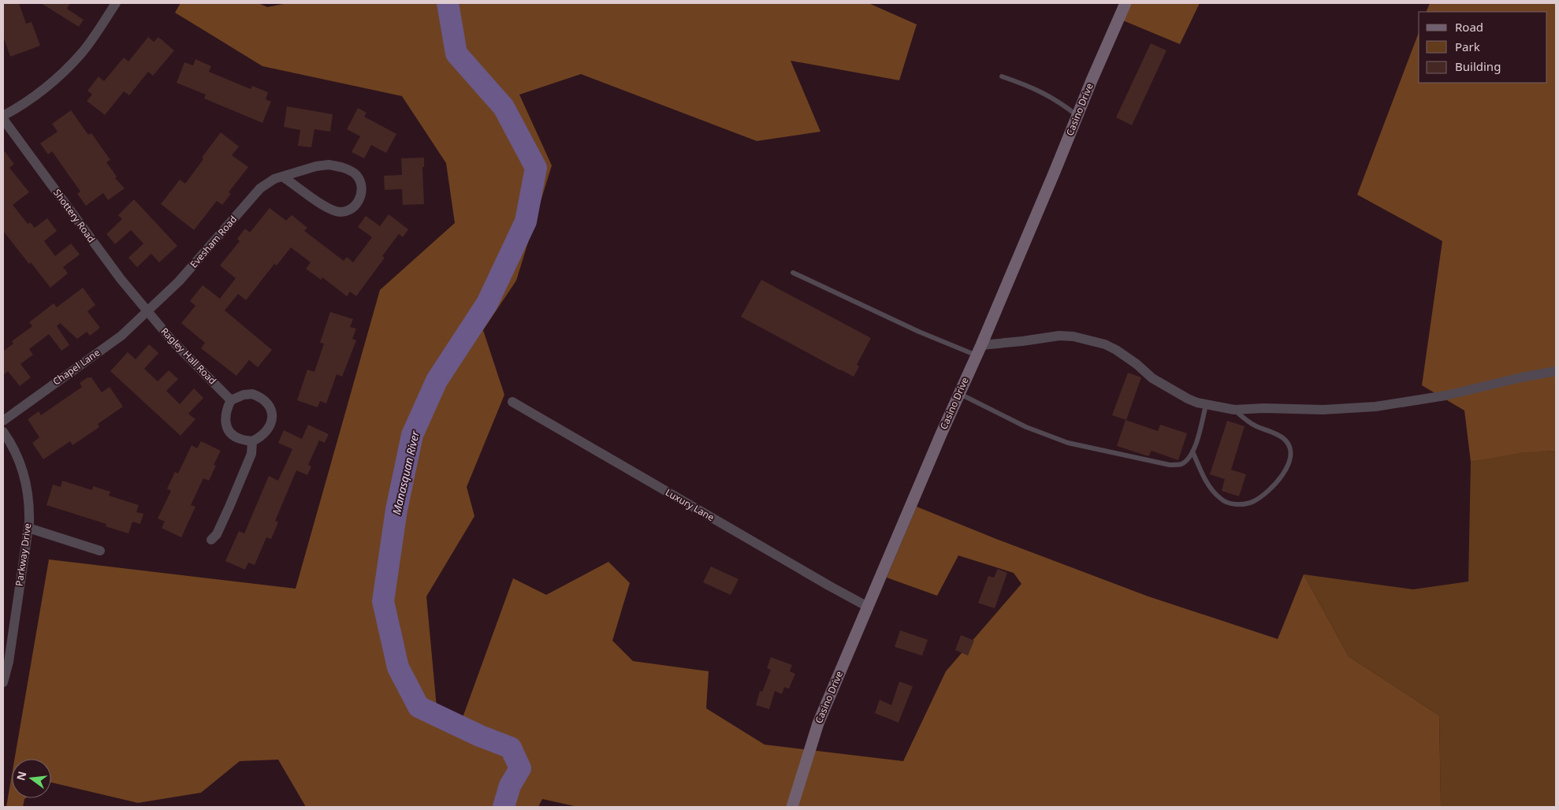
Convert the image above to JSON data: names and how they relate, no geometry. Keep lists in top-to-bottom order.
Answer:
{
  "streets": {
    "street": [
      "Casino Drive",
      "Shottery Road",
      "Evesham Road",
      "Ragley Hall Road",
      "Chapel Lane",
      "Luxury Lane",
      "Parkway Drive"
    ]
  },
  "crossings": [
    ["Casino Drive", "Luxury Lane"],
    ["Shottery Road", "Evesham Road"],
    ["Shottery Road", "Ragley Hall Road"],
    ["Shottery Road", "Chapel Lane"],
    ["Evesham Road", "Ragley Hall Road"],
    ["Evesham Road", "Chapel Lane"],
    ["Ragley Hall Road", "Chapel Lane"]
  ],
  "water": ["Manasquan River"],
  "legend": ["Road", "Park", "Building"],
  "north": "left"
}
